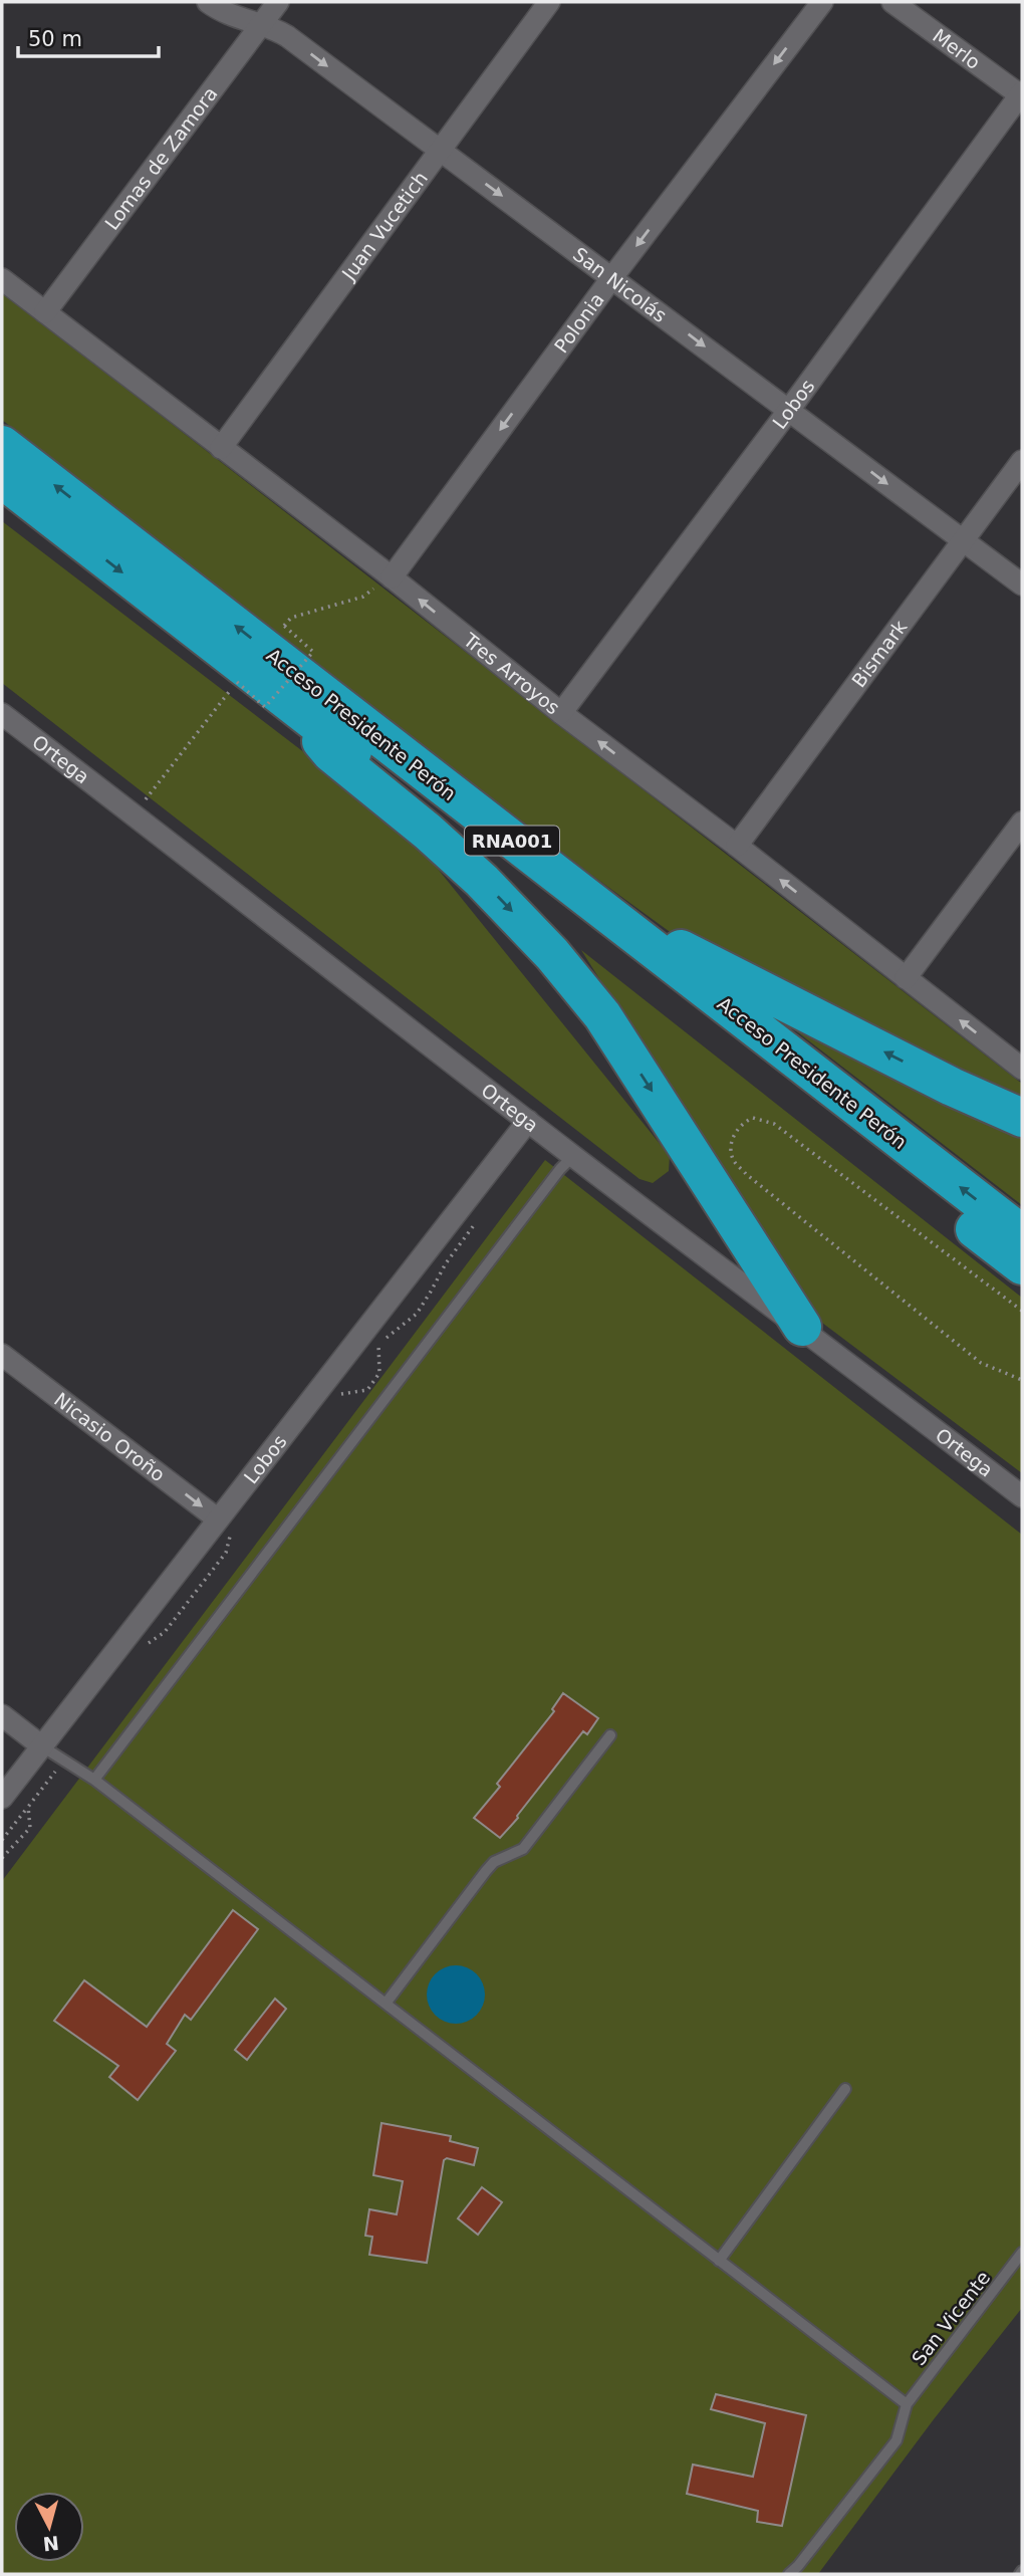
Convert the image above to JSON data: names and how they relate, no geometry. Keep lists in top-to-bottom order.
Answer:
{
  "streets": {
    "highway": ["Acceso Presidente Perón", "RNA001"],
    "street": [
      "Merlo",
      "Lomas de Zamora",
      "Juan Vucetich",
      "San Nicolás",
      "Polonia",
      "Lobos",
      "Bismark",
      "Tres Arroyos",
      "Ortega",
      "Nicasio Oroño"
    ],
    "lane": ["San Vicente"]
  },
  "crossings": [
    ["Merlo", "Lobos"],
    ["Lomas de Zamora", "San Nicolás"],
    ["Lomas de Zamora", "Tres Arroyos"],
    ["Juan Vucetich", "San Nicolás"],
    ["Juan Vucetich", "Tres Arroyos"],
    ["San Nicolás", "Polonia"],
    ["San Nicolás", "Lobos"],
    ["San Nicolás", "Bismark"],
    ["Polonia", "Tres Arroyos"],
    ["Lobos", "Tres Arroyos"],
    ["Lobos", "Ortega"],
    ["Lobos", "Nicasio Oroño"],
    ["Bismark", "Tres Arroyos"]
  ],
  "one_way": [
    "San Nicolás",
    "Polonia",
    "Tres Arroyos",
    "Nicasio Oroño"
  ],
  "scale_bar": "50 m",
  "north": "bottom"
}
